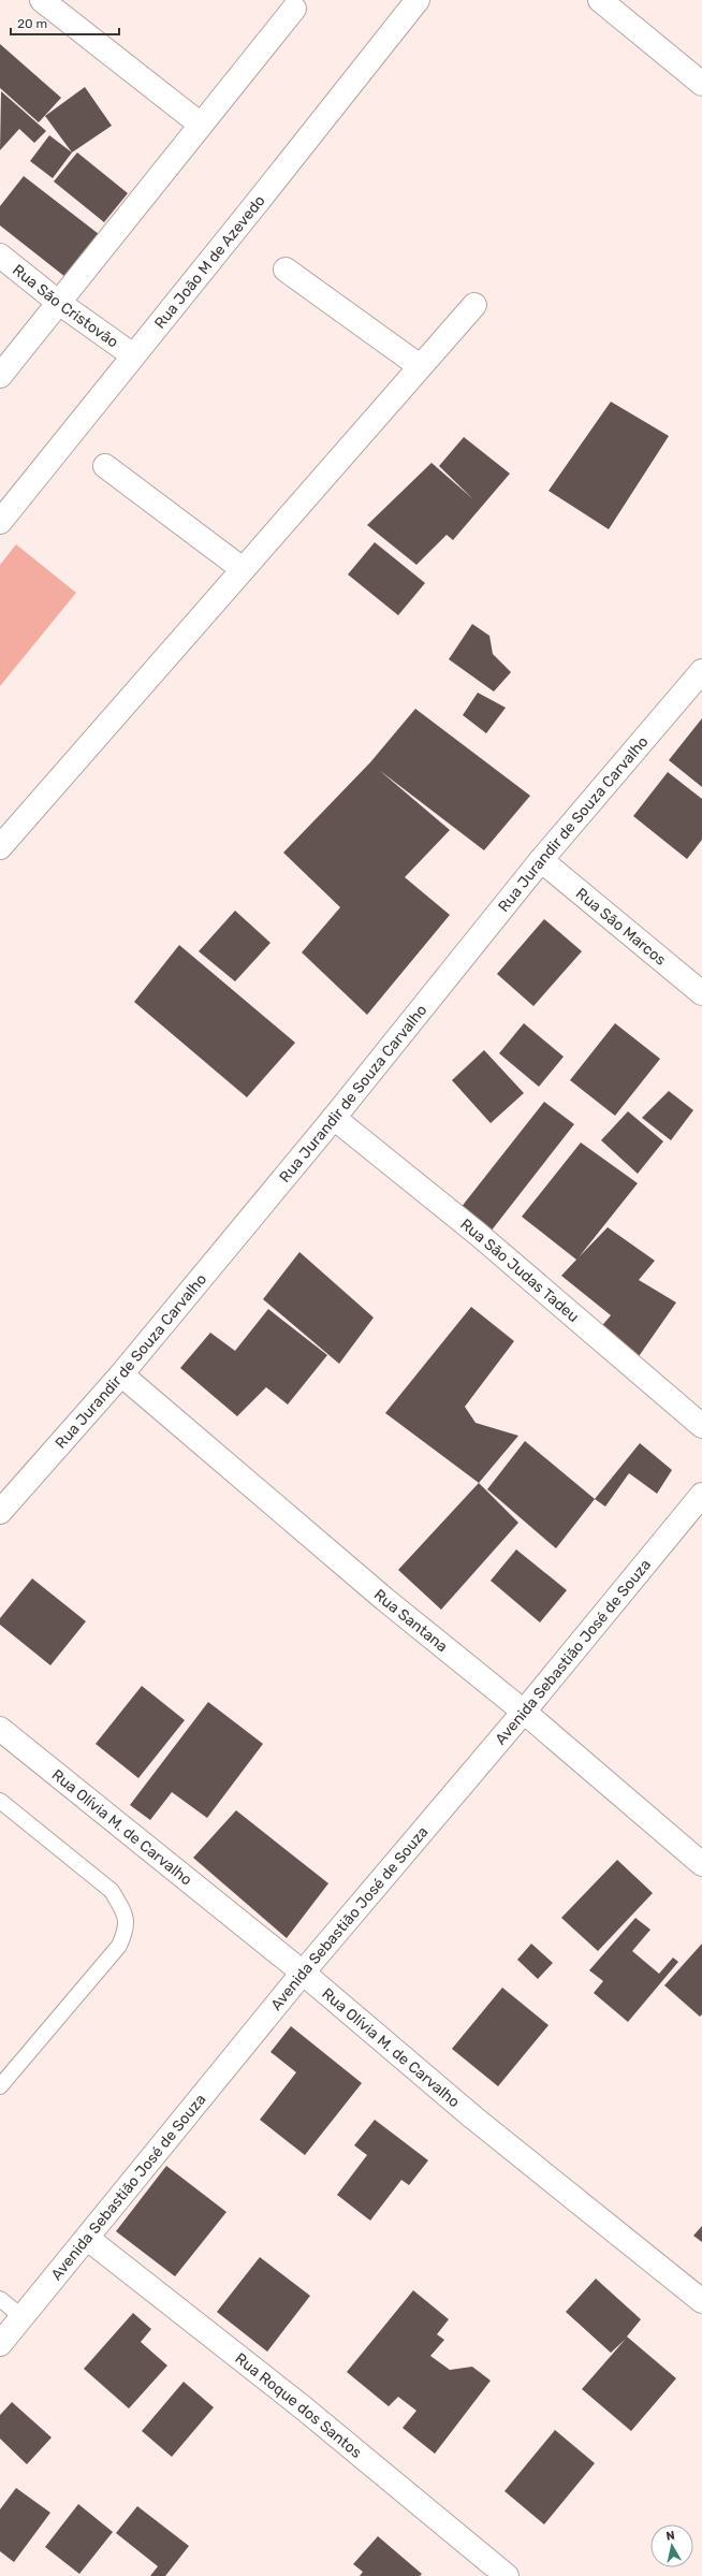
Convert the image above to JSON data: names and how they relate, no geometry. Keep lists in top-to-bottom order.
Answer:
{
  "streets": {
    "street": [
      "Rua João M de Azevedo",
      "Rua São Cristovão",
      "Rua Jurandir de Souza Carvalho",
      "Rua São Marcos",
      "Rua São Judas Tadeu",
      "Rua Santana",
      "Avenida Sebastião José de Souza",
      "Rua Olívia M. de Carvalho",
      "Rua Roque dos Santos"
    ]
  },
  "crossings": [
    ["Rua João M de Azevedo", "Rua São Cristovão"],
    ["Rua Jurandir de Souza Carvalho", "Rua São Marcos"],
    ["Rua Jurandir de Souza Carvalho", "Rua São Judas Tadeu"],
    ["Rua Jurandir de Souza Carvalho", "Rua Santana"],
    ["Rua Santana", "Avenida Sebastião José de Souza"],
    ["Avenida Sebastião José de Souza", "Rua Olívia M. de Carvalho"],
    ["Avenida Sebastião José de Souza", "Rua Roque dos Santos"]
  ],
  "scale_bar": "20 m",
  "north": "top"
}
